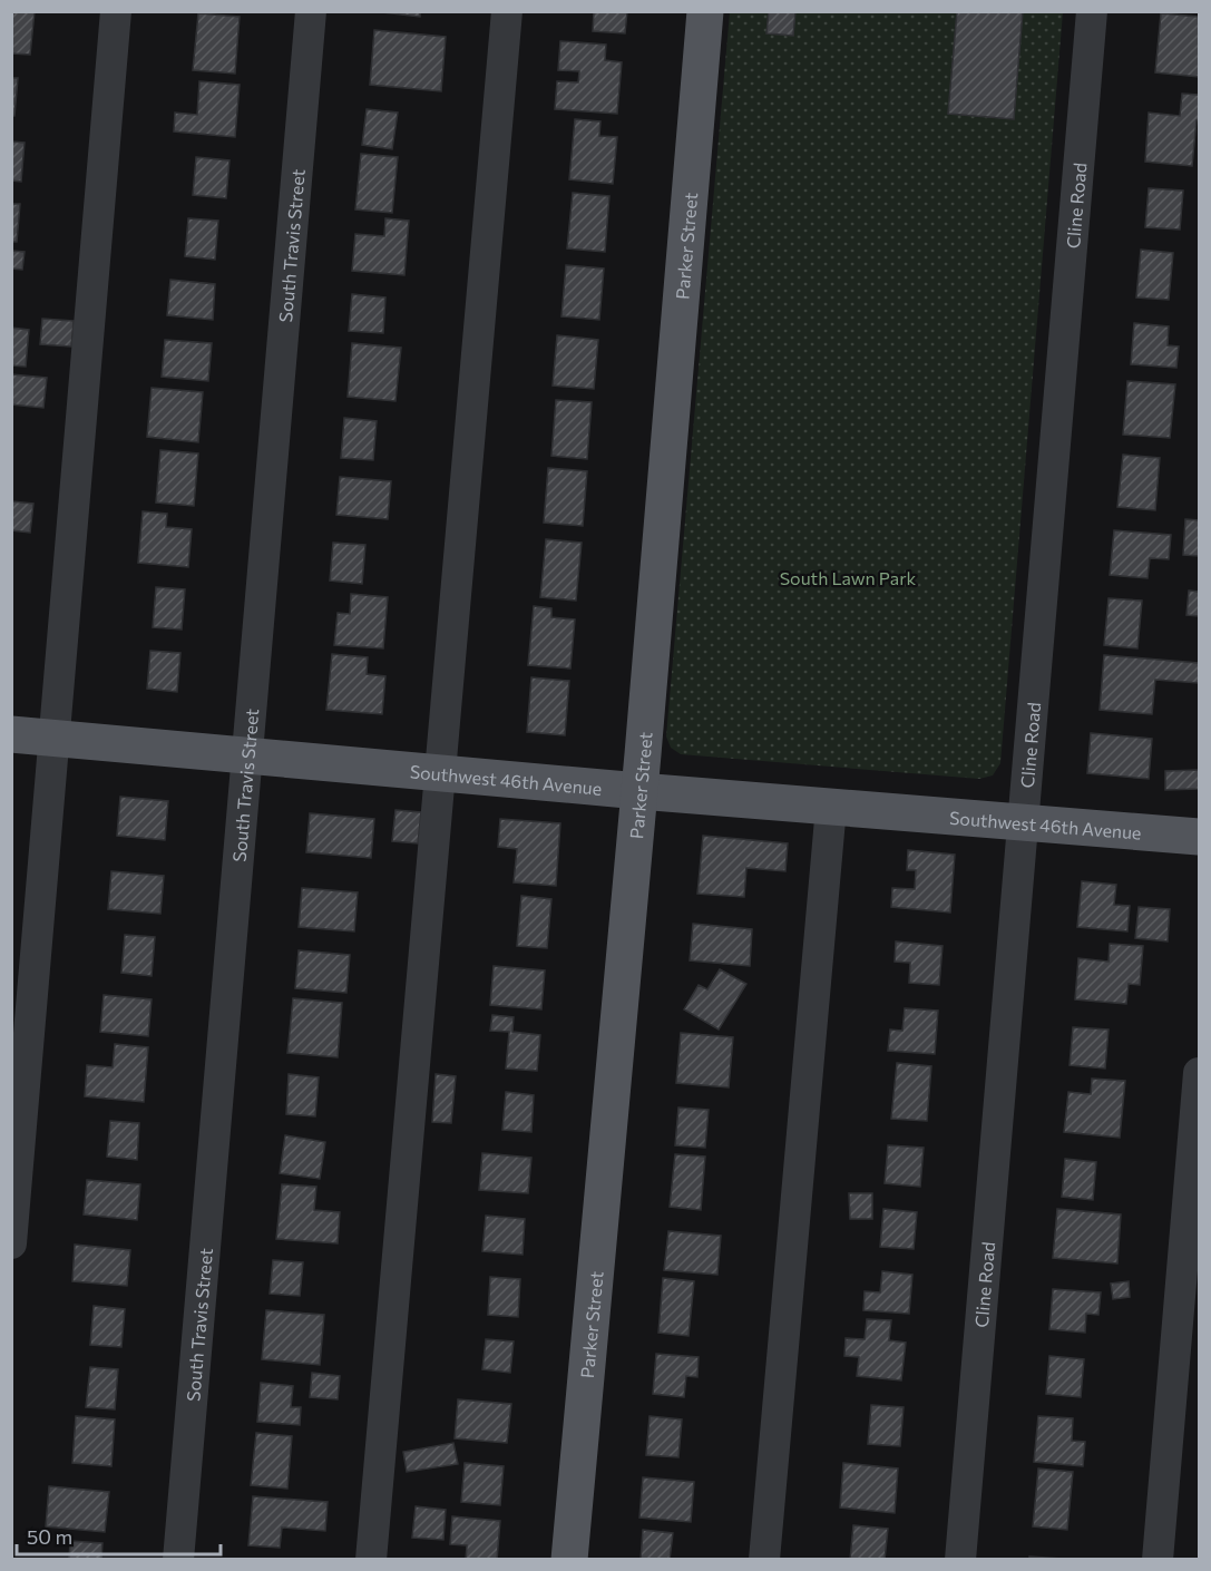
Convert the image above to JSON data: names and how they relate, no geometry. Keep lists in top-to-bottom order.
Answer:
{
  "streets": {
    "main road": ["Parker Street", "Southwest 46th Avenue"],
    "street": ["Cline Road", "South Travis Street"]
  },
  "crossings": [
    ["Cline Road", "Southwest 46th Avenue"],
    ["South Travis Street", "Southwest 46th Avenue"],
    ["Parker Street", "Southwest 46th Avenue"]
  ],
  "parks": ["South Lawn Park"],
  "scale_bar": "50 m"
}
